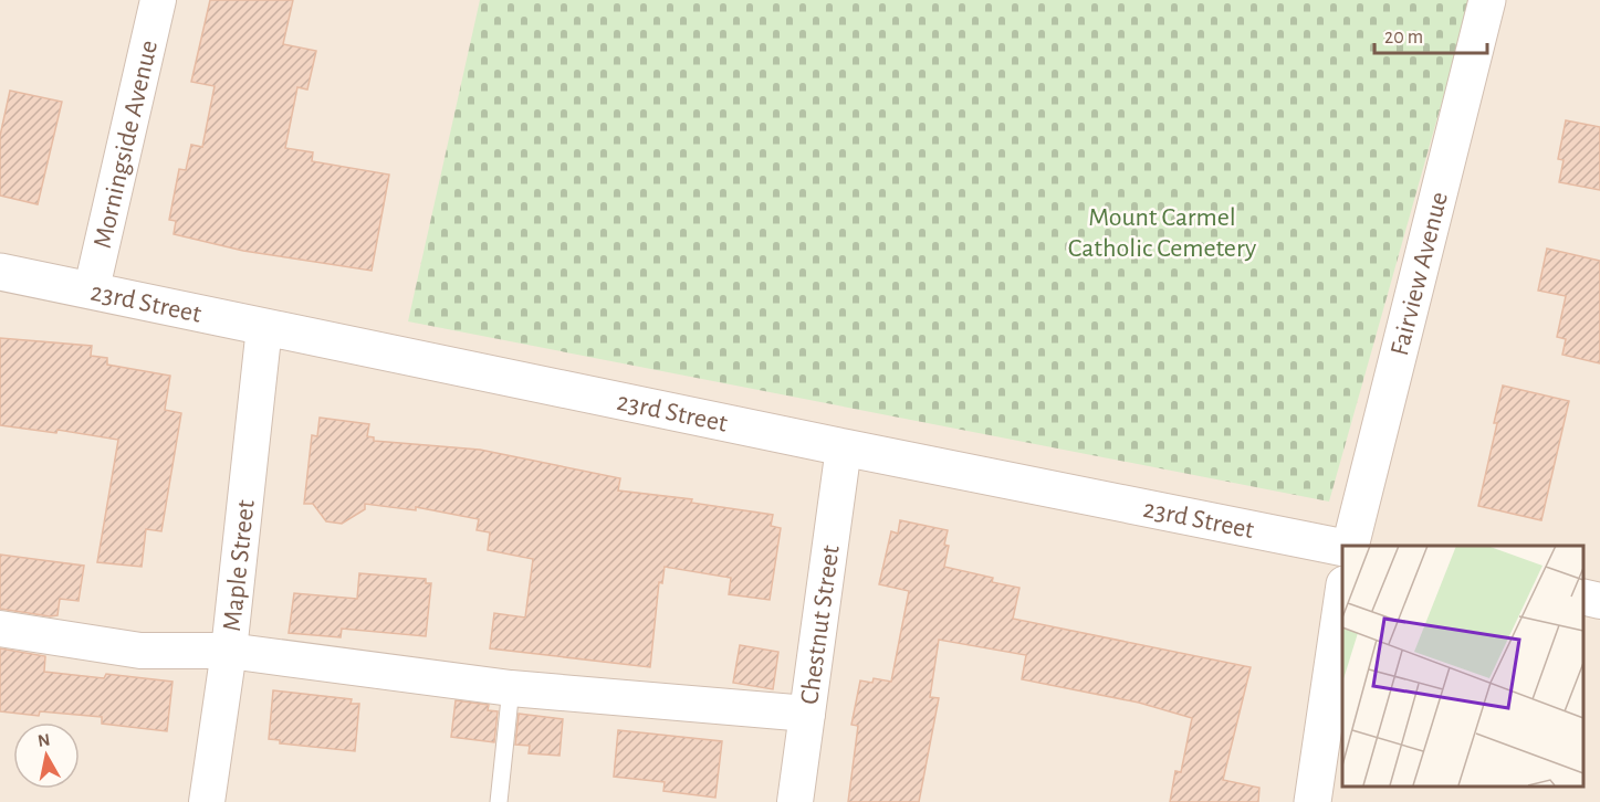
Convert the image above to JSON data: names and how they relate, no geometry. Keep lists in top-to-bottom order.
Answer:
{
  "streets": {
    "street": [
      "Morningside Avenue",
      "Fairview Avenue",
      "23rd Street",
      "Maple Street",
      "Chestnut Street"
    ]
  },
  "crossings": [
    ["Morningside Avenue", "23rd Street"],
    ["23rd Street", "Maple Street"],
    ["23rd Street", "Chestnut Street"]
  ],
  "parks": ["Mount Carmel Catholic Cemetery"],
  "scale_bar": "20 m",
  "north": "top"
}
